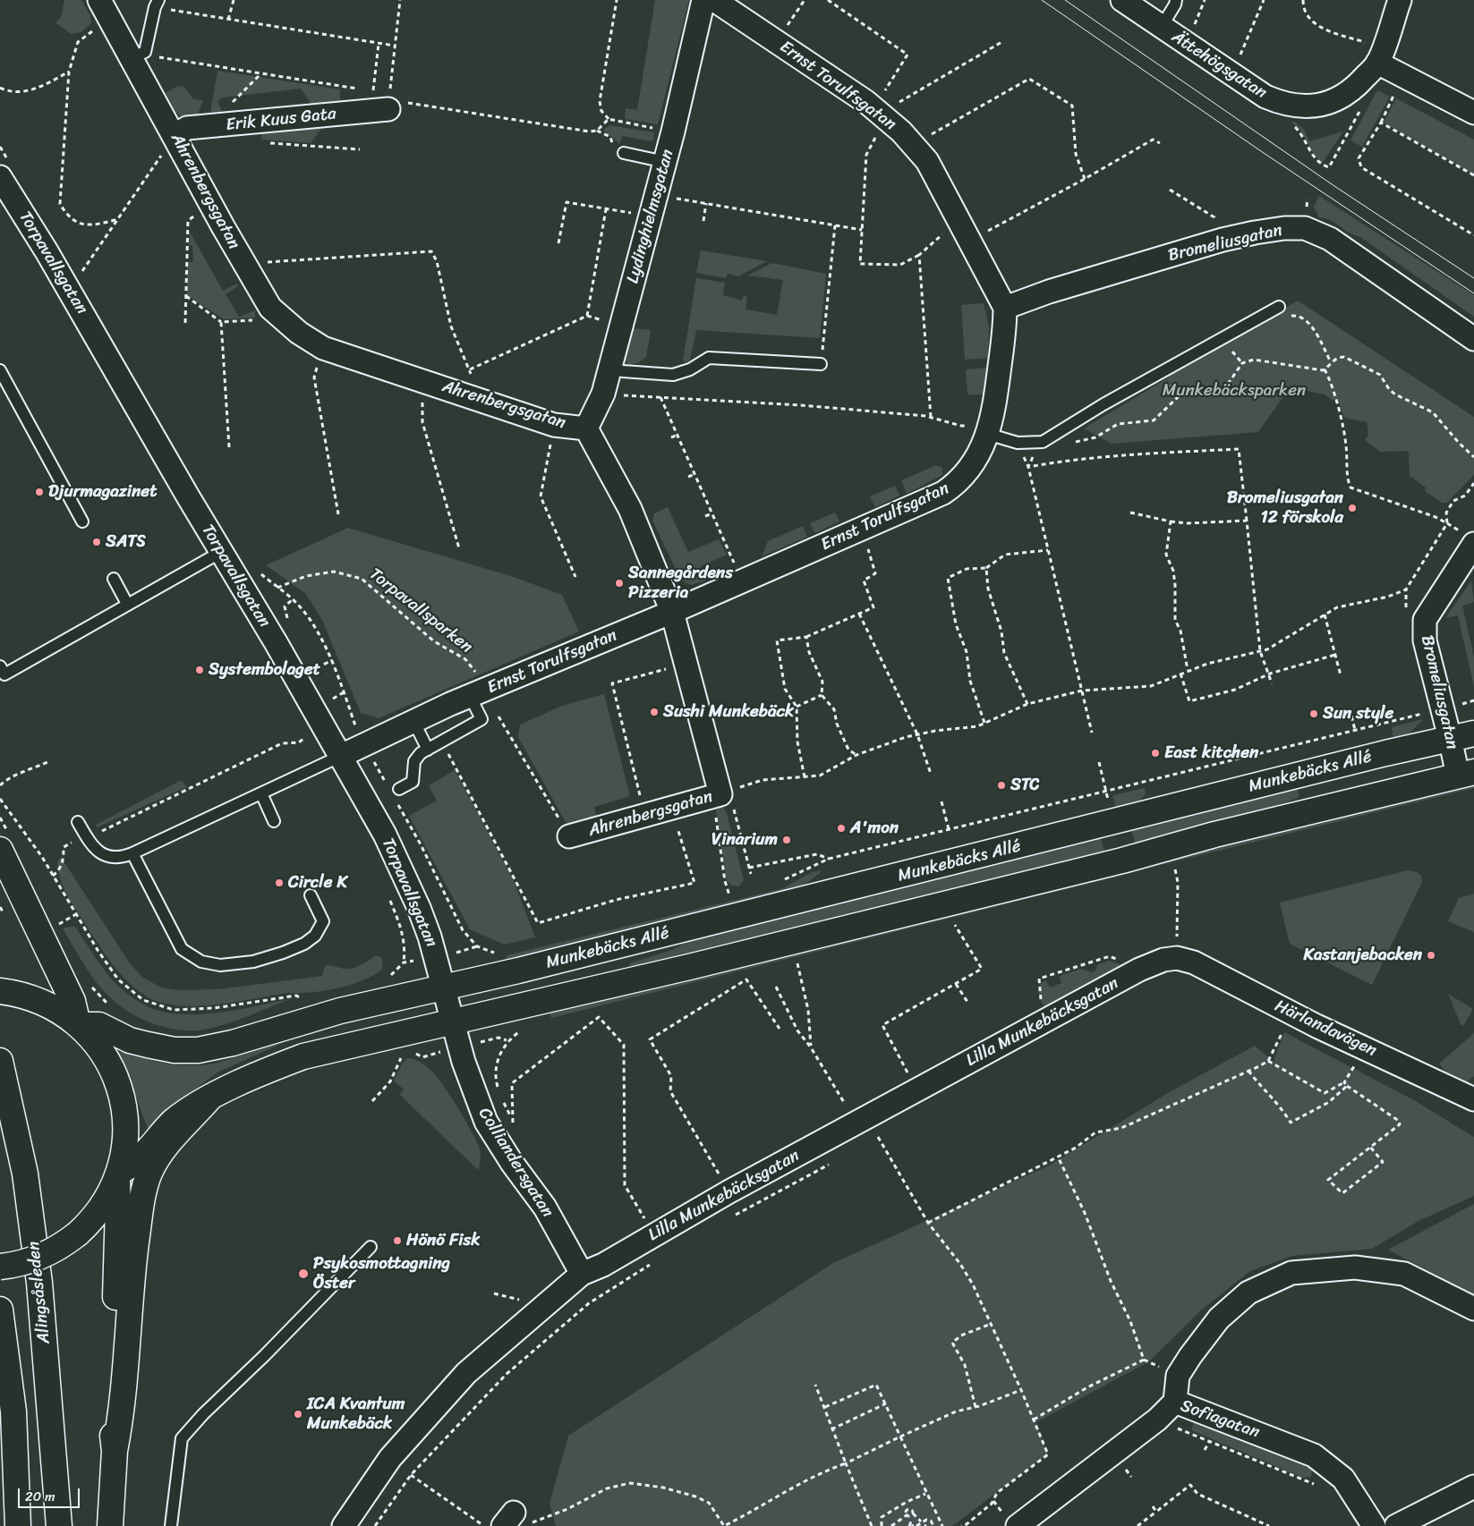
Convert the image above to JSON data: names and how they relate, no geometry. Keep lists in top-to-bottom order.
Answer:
{
  "streets": {
    "main road": ["Munkebäcks Allé", "Alingsåsleden"],
    "street": [
      "Ättehögsgatan",
      "Ernst Torulfsgatan",
      "Erik Kuus Gata",
      "Ahrenbergsgatan",
      "Lydinghielmsgatan",
      "Bromeliusgatan",
      "Torpavallsgatan",
      "Lilla Munkebäcksgatan",
      "Härlandavägen",
      "Colliandersgatan",
      "Sofiagatan"
    ],
    "path": ["Torpavallsparken"]
  },
  "crossings": [
    ["Ernst Torulfsgatan", "Ahrenbergsgatan"],
    ["Ernst Torulfsgatan", "Bromeliusgatan"],
    ["Ernst Torulfsgatan", "Torpavallsgatan"],
    ["Ernst Torulfsgatan", "Torpavallsparken"],
    ["Erik Kuus Gata", "Ahrenbergsgatan"],
    ["Ahrenbergsgatan", "Lydinghielmsgatan"],
    ["Ahrenbergsgatan", "Torpavallsparken"],
    ["Bromeliusgatan", "Munkebäcks Allé"],
    ["Torpavallsgatan", "Munkebäcks Allé"],
    ["Lilla Munkebäcksgatan", "Härlandavägen"],
    ["Lilla Munkebäcksgatan", "Colliandersgatan"]
  ],
  "parks": ["Munkebäcksparken"],
  "places": [
    "Djurmagazinet",
    "Bromeliusgatan 12 förskola",
    "SATS",
    "Sannegårdens Pizzeria",
    "Systembolaget",
    "Sushi Munkebäck",
    "Sun style",
    "East kitchen",
    "STC",
    "A'mon",
    "Vinarium",
    "Circle K",
    "Kastanjebacken",
    "Hönö Fisk",
    "Psykosmottagning Öster",
    "ICA Kvantum Munkebäck"
  ],
  "scale_bar": "20 m"
}
